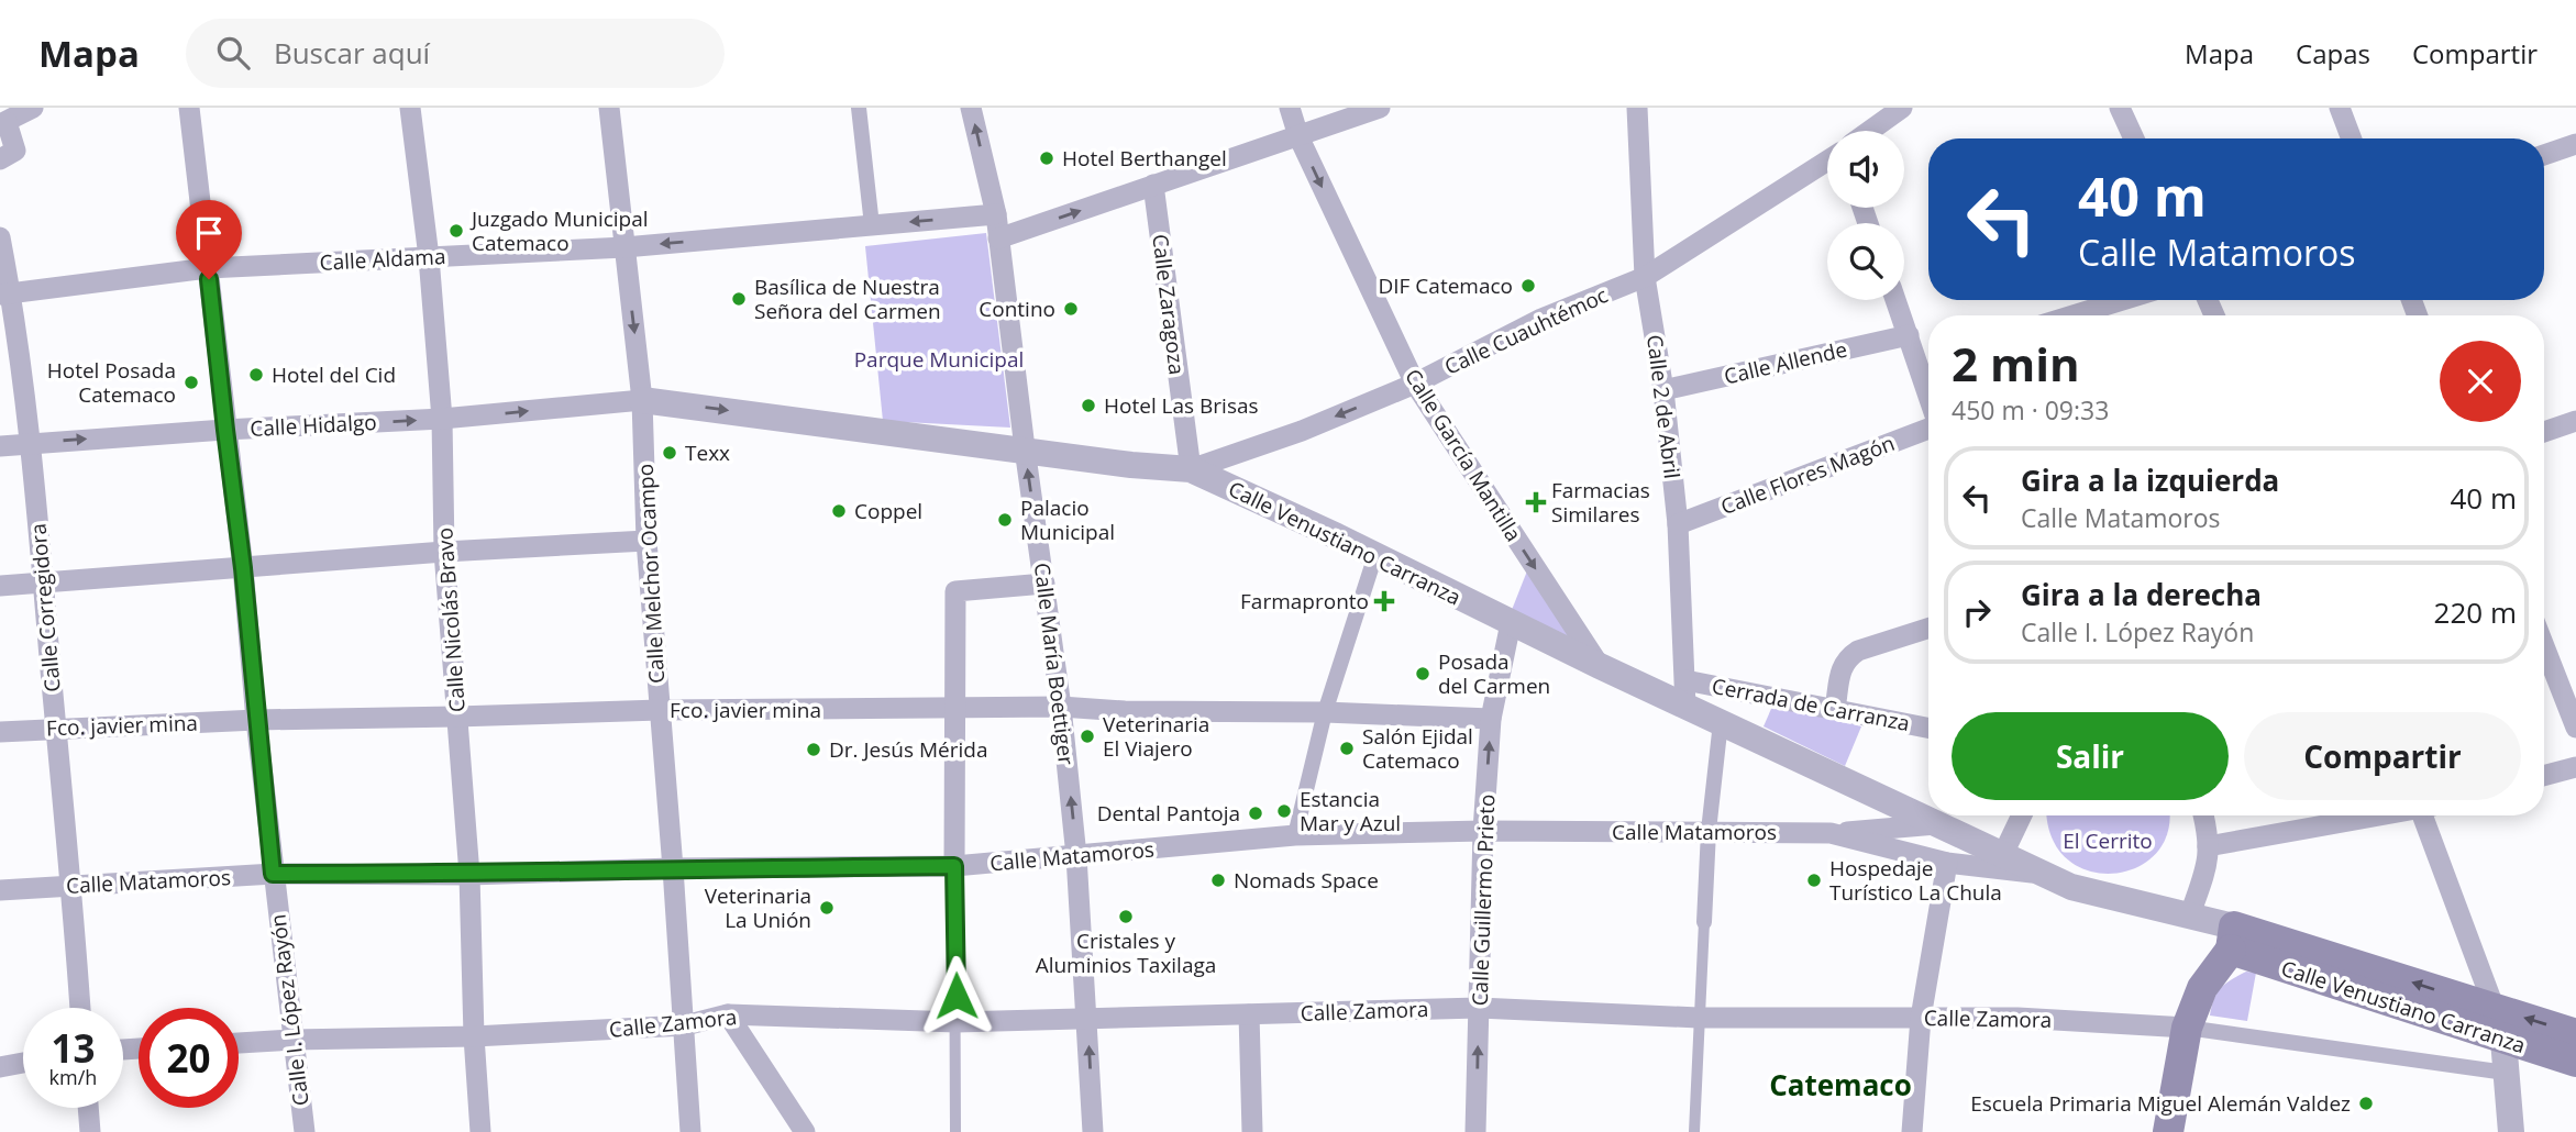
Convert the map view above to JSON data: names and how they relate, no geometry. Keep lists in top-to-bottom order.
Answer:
{
  "streets": {
    "main road": ["Calle Venustiano Carranza"],
    "street": [
      "Calle Aldama",
      "Calle Zaragoza",
      "Calle Cuauhtémoc",
      "Calle Allende",
      "Calle 2 de Abril",
      "Calle Hidalgo",
      "Calle García Mantilla",
      "Calle Flores Magón",
      "Calle Melchor Ocampo",
      "Calle Corregidora",
      "Calle Nicolás Bravo",
      "Calle María Boettiger",
      "Cerrada de Carranza",
      "Fco. javier mina",
      "Calle Matamoros",
      "Calle Guillermo Prieto",
      "Calle I. López Rayón",
      "Calle Zamora"
    ]
  },
  "crossings": [
    ["Calle Aldama", "Calle Melchor Ocampo"],
    ["Calle Aldama", "Calle Corregidora"],
    ["Calle Aldama", "Calle Nicolás Bravo"],
    ["Calle Aldama", "Calle María Boettiger"],
    ["Calle Aldama", "Calle I. López Rayón"],
    ["Calle Zaragoza", "Calle Cuauhtémoc"],
    ["Calle Zaragoza", "Calle Venustiano Carranza"],
    ["Calle Cuauhtémoc", "Calle 2 de Abril"],
    ["Calle Cuauhtémoc", "Calle García Mantilla"],
    ["Calle Cuauhtémoc", "Calle Venustiano Carranza"],
    ["Calle Allende", "Calle 2 de Abril"],
    ["Calle 2 de Abril", "Calle Flores Magón"],
    ["Calle 2 de Abril", "Calle Venustiano Carranza"],
    ["Calle 2 de Abril", "Cerrada de Carranza"],
    ["Calle Hidalgo", "Calle Venustiano Carranza"],
    ["Calle Hidalgo", "Calle Corregidora"],
    ["Calle Hidalgo", "Calle Nicolás Bravo"],
    ["Calle Hidalgo", "Calle I. López Rayón"],
    ["Calle García Mantilla", "Calle Venustiano Carranza"],
    ["Calle Venustiano Carranza", "Calle Melchor Ocampo"],
    ["Calle Venustiano Carranza", "Calle Nicolás Bravo"],
    ["Calle Venustiano Carranza", "Calle María Boettiger"],
    ["Calle Venustiano Carranza", "Cerrada de Carranza"],
    ["Calle Venustiano Carranza", "Calle Matamoros"],
    ["Calle Venustiano Carranza", "Calle Guillermo Prieto"],
    ["Calle Melchor Ocampo", "Fco. javier mina"],
    ["Calle Melchor Ocampo", "Calle Matamoros"],
    ["Calle Melchor Ocampo", "Calle Zamora"],
    ["Calle Corregidora", "Fco. javier mina"],
    ["Calle Corregidora", "Calle Matamoros"],
    ["Calle Nicolás Bravo", "Fco. javier mina"],
    ["Calle Nicolás Bravo", "Calle Matamoros"],
    ["Calle Nicolás Bravo", "Calle Zamora"],
    ["Calle María Boettiger", "Fco. javier mina"],
    ["Calle María Boettiger", "Calle Matamoros"],
    ["Calle María Boettiger", "Calle Zamora"],
    ["Fco. javier mina", "Calle Guillermo Prieto"],
    ["Fco. javier mina", "Calle I. López Rayón"],
    ["Calle Matamoros", "Calle Guillermo Prieto"],
    ["Calle Matamoros", "Calle I. López Rayón"],
    ["Calle Guillermo Prieto", "Calle Zamora"],
    ["Calle I. López Rayón", "Calle Zamora"]
  ],
  "one_way": ["Calle Aldama", "Calle García Mantilla"],
  "districts": ["Catemaco"],
  "parks": ["Parque Municipal", "El Cerrito"],
  "places": {
    "other": [
      "Hotel Berthangel",
      "Juzgado Municipal Catemaco",
      "DIF Catemaco",
      "Basílica de Nuestra Señora del Carmen",
      "Contino",
      "Hotel del Cid",
      "Hotel Posada Catemaco",
      "Hotel Las Brisas",
      "Texx",
      "Coppel",
      "Palacio Municipal",
      "Posada del Carmen",
      "Veterinaria El Viajero",
      "Salón Ejidal Catemaco",
      "Dr. Jesús Mérida",
      "Estancia Mar y Azul",
      "Dental Pantoja",
      "Nomads Space",
      "Hospedaje Turístico La Chula",
      "Veterinaria La Unión",
      "Cristales y Aluminios Taxilaga",
      "Escuela Primaria Miguel Alemán Valdez"
    ],
    "health": ["Farmacias Similares", "Farmapronto"]
  },
  "page": {
    "header": "Mapa",
    "search": "Buscar aquí",
    "nav": ["Mapa", "Capas", "Compartir"],
    "turn": ["40 m", "Calle Matamoros"],
    "heading": ["2 min", "450 m · 09:33"],
    "list": [
      {
        "name": "Gira a la izquierda",
        "note": "Calle Matamoros",
        "value": "40 m"
      },
      {
        "name": "Gira a la derecha",
        "note": "Calle I. López Rayón",
        "value": "220 m"
      }
    ],
    "buttons": ["Salir", "Compartir"],
    "speed": "13 km/h",
    "limit": "20"
  }
}
